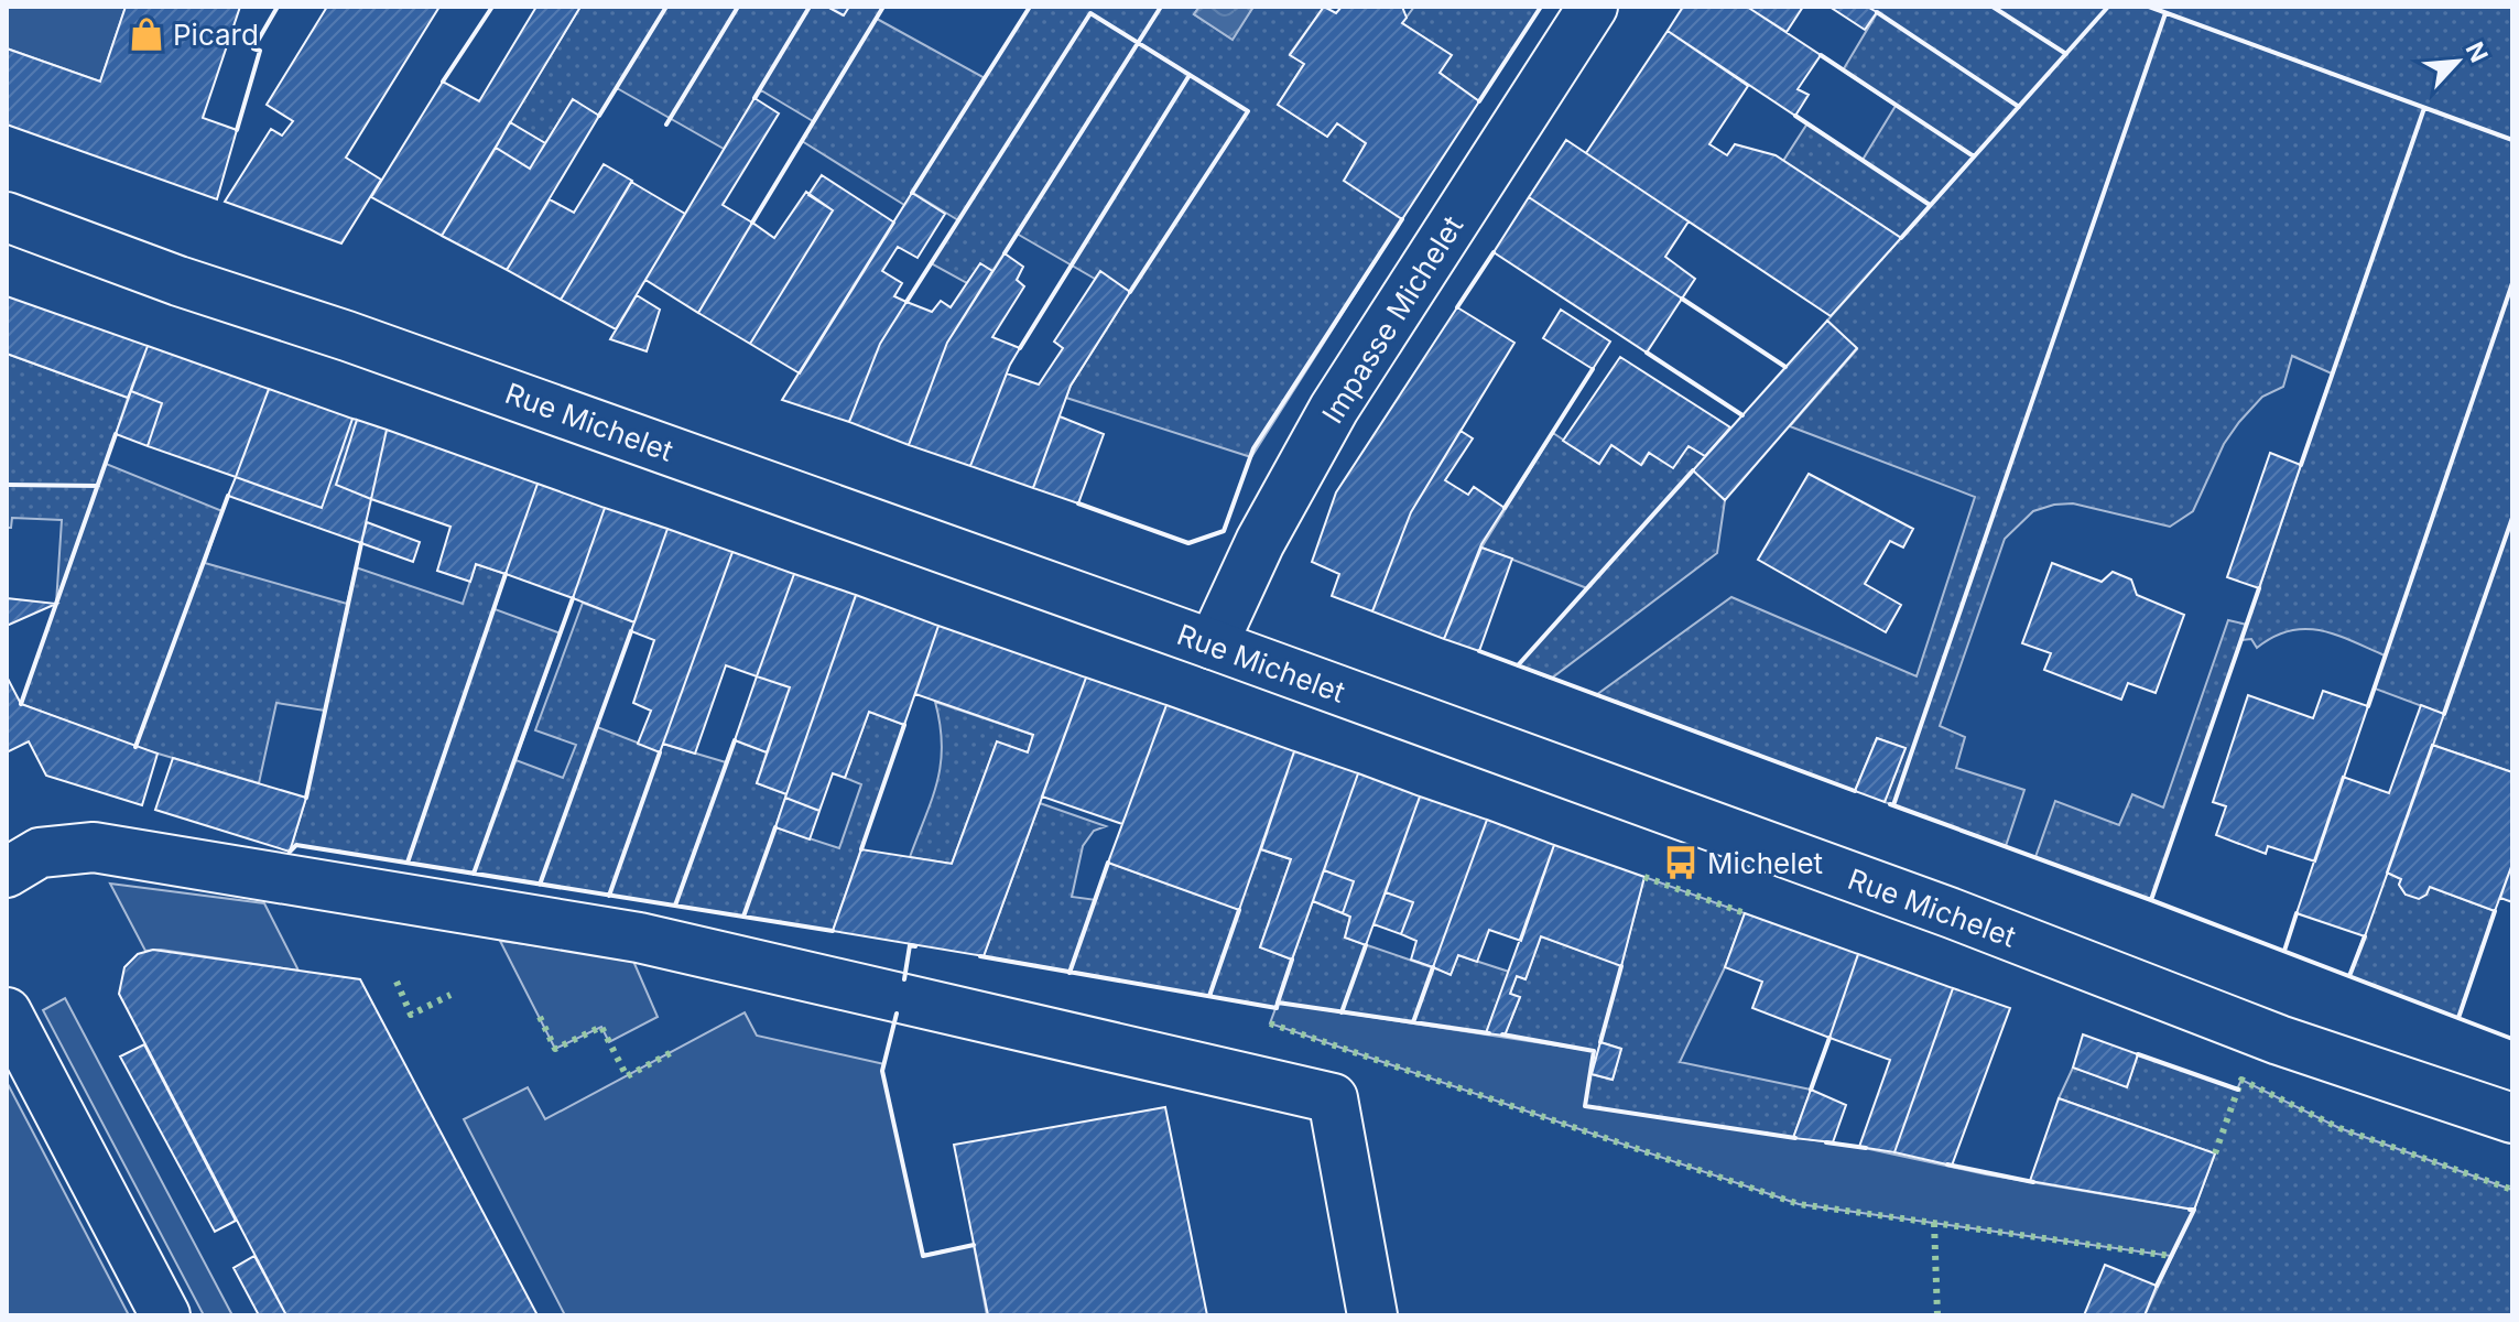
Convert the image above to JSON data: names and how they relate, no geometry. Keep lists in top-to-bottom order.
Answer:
{
  "streets": {
    "main road": ["Impasse Michelet", "Rue Michelet"]
  },
  "crossings": [
    ["Impasse Michelet", "Rue Michelet"]
  ],
  "places": {
    "shop": ["Picard"],
    "bus stop": ["Michelet"]
  },
  "north": "top right"
}
